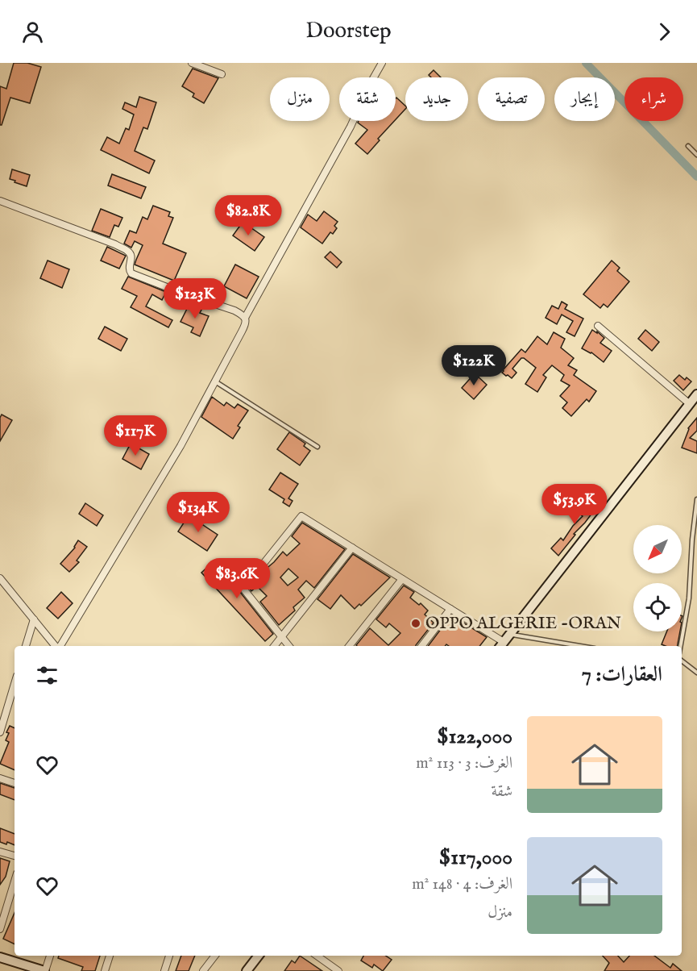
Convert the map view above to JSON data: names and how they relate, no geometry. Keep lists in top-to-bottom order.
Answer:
{
  "places": ["OPPO ALGERIE -ORAN"],
  "north": "bottom left",
  "page": {
    "header": "Doorstep",
    "chip": [
      "شراء",
      "إيجار",
      "تصفية",
      "جديد",
      "شقة",
      "منزل"
    ],
    "price": [
      "$82.8K",
      "$123K",
      "$122K",
      "$117K",
      "$53.9K",
      "$134K",
      "$83.6K"
    ],
    "heading": "العقارات: 7",
    "list": [
      {
        "name": "$122,000",
        "note": "الغرف: 3 · 113 m² · شقة"
      },
      {
        "name": "$117,000",
        "note": "الغرف: 4 · 148 m² · منزل"
      }
    ]
  }
}
